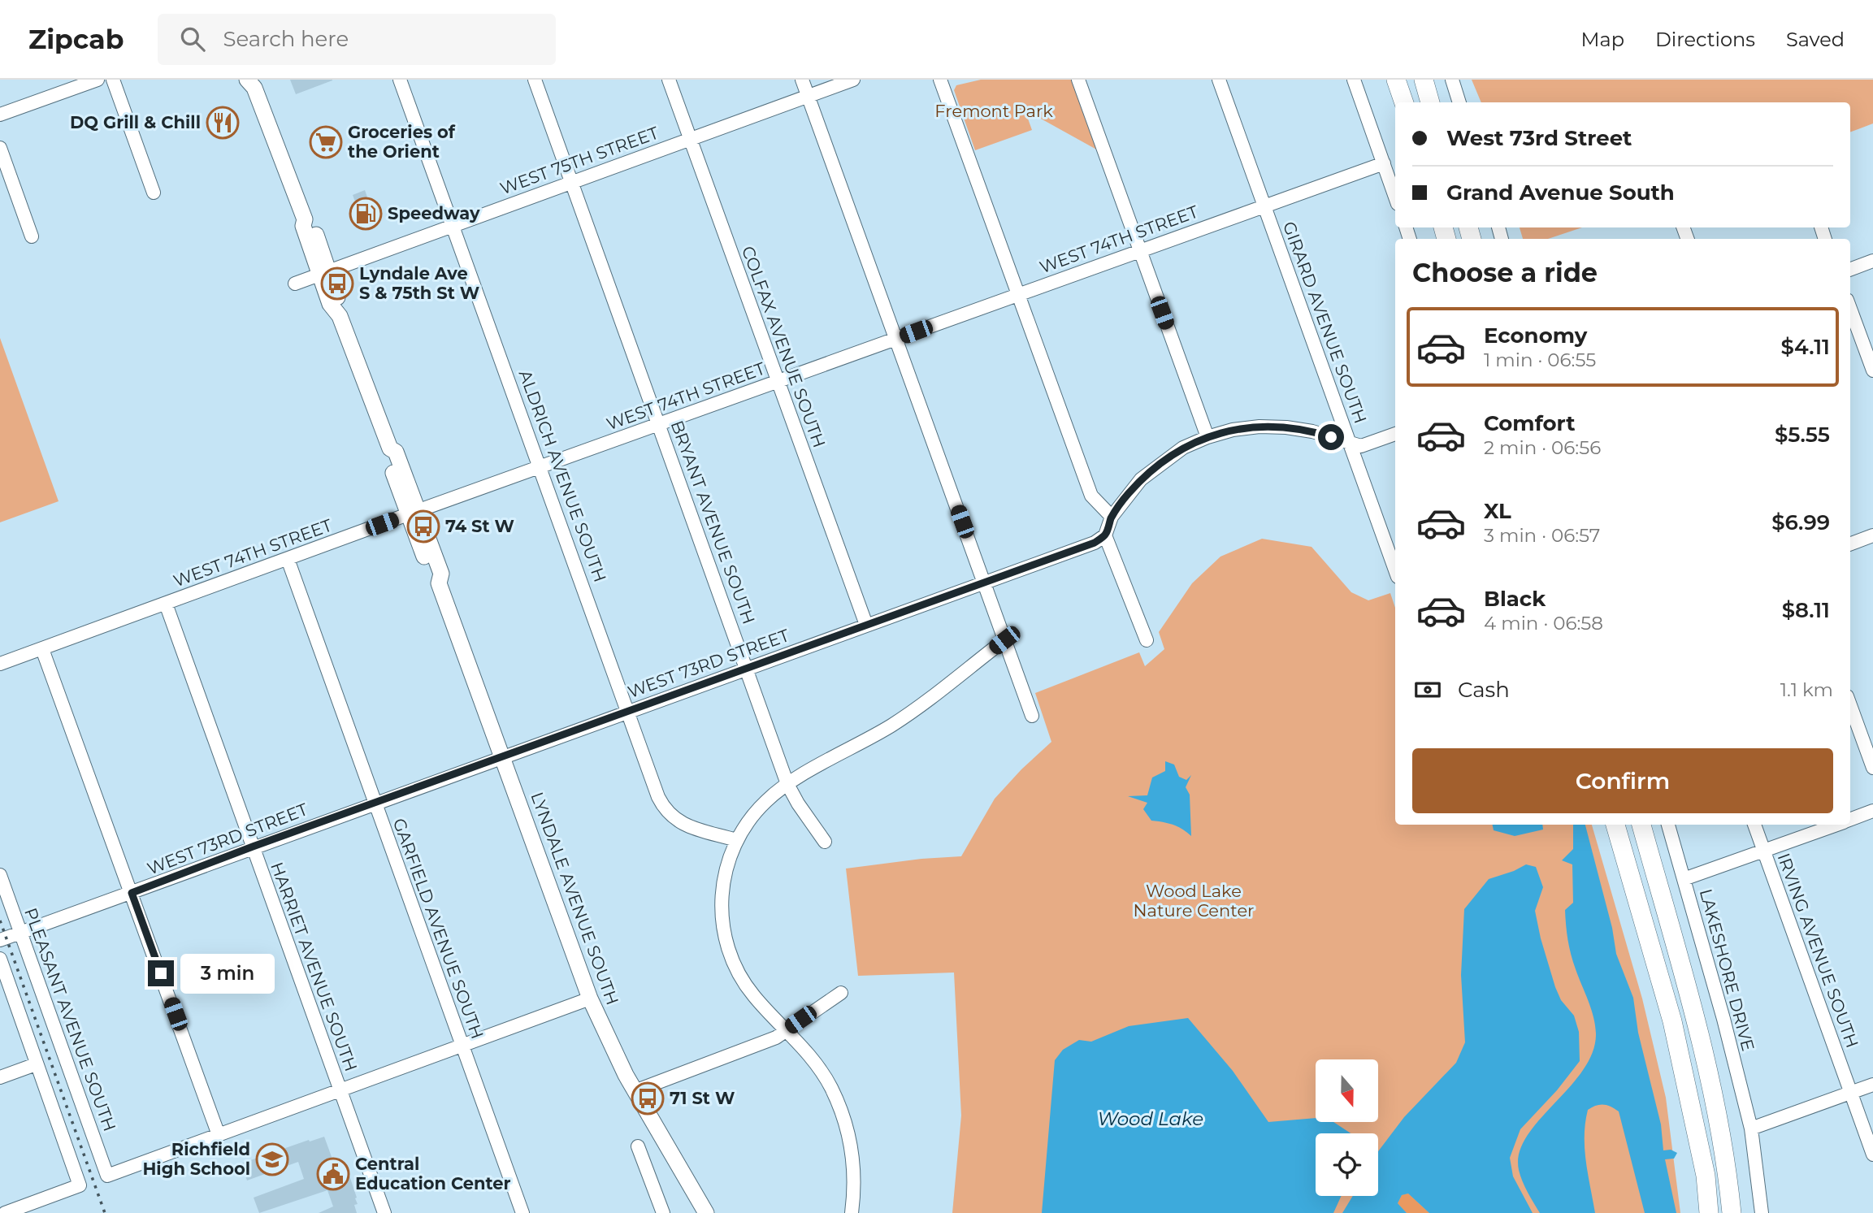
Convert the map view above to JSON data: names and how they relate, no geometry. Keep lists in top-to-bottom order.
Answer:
{
  "streets": {
    "main road": ["LYNDALE AVENUE SOUTH"],
    "street": [
      "WEST 75TH STREET",
      "WEST 74TH STREET",
      "GIRARD AVENUE SOUTH",
      "COLFAX AVENUE SOUTH",
      "ALDRICH AVENUE SOUTH",
      "BRYANT AVENUE SOUTH",
      "WEST 73RD STREET",
      "GARFIELD AVENUE SOUTH",
      "IRVING AVENUE SOUTH",
      "HARRIET AVENUE SOUTH",
      "LAKESHORE DRIVE",
      "PLEASANT AVENUE SOUTH"
    ]
  },
  "crossings": [
    ["WEST 75TH STREET", "COLFAX AVENUE SOUTH"],
    ["WEST 75TH STREET", "ALDRICH AVENUE SOUTH"],
    ["WEST 75TH STREET", "BRYANT AVENUE SOUTH"],
    ["WEST 75TH STREET", "LYNDALE AVENUE SOUTH"],
    ["WEST 74TH STREET", "GIRARD AVENUE SOUTH"],
    ["WEST 74TH STREET", "COLFAX AVENUE SOUTH"],
    ["WEST 74TH STREET", "ALDRICH AVENUE SOUTH"],
    ["WEST 74TH STREET", "BRYANT AVENUE SOUTH"],
    ["WEST 74TH STREET", "LYNDALE AVENUE SOUTH"],
    ["WEST 74TH STREET", "GARFIELD AVENUE SOUTH"],
    ["WEST 74TH STREET", "HARRIET AVENUE SOUTH"],
    ["COLFAX AVENUE SOUTH", "WEST 73RD STREET"],
    ["ALDRICH AVENUE SOUTH", "WEST 73RD STREET"],
    ["BRYANT AVENUE SOUTH", "WEST 73RD STREET"],
    ["WEST 73RD STREET", "LYNDALE AVENUE SOUTH"],
    ["WEST 73RD STREET", "GARFIELD AVENUE SOUTH"],
    ["WEST 73RD STREET", "HARRIET AVENUE SOUTH"],
    ["WEST 73RD STREET", "PLEASANT AVENUE SOUTH"]
  ],
  "water": ["Wood Lake"],
  "parks": ["Fremont Park", "Wood Lake Nature Center"],
  "places": {
    "restaurant": ["DQ Grill & Chill"],
    "supermarket": ["Groceries of the Orient"],
    "fuel station": ["Speedway"],
    "bus stop": ["Lyndale Ave S & 75th St W", "74 St W", "71 St W"],
    "school or university": ["Richfield High School"],
    "public building": ["Central Education Center"]
  },
  "north": "bottom",
  "page": {
    "header": "Zipcab",
    "search": "Search here",
    "nav": ["Map", "Directions", "Saved"],
    "banner": ["West 73rd Street", "Grand Avenue South"],
    "heading": "Choose a ride",
    "list": [
      {
        "name": "Economy",
        "note": "1 min · 06:55",
        "value": "$4.11"
      },
      {
        "name": "Comfort",
        "note": "2 min · 06:56",
        "value": "$5.55"
      },
      {
        "name": "XL",
        "note": "3 min · 06:57",
        "value": "$6.99"
      },
      {
        "name": "Black",
        "note": "4 min · 06:58",
        "value": "$8.11"
      }
    ],
    "pay": ["Cash", "1.1 km"],
    "buttons": "Confirm",
    "bubble": "3 min"
  }
}
